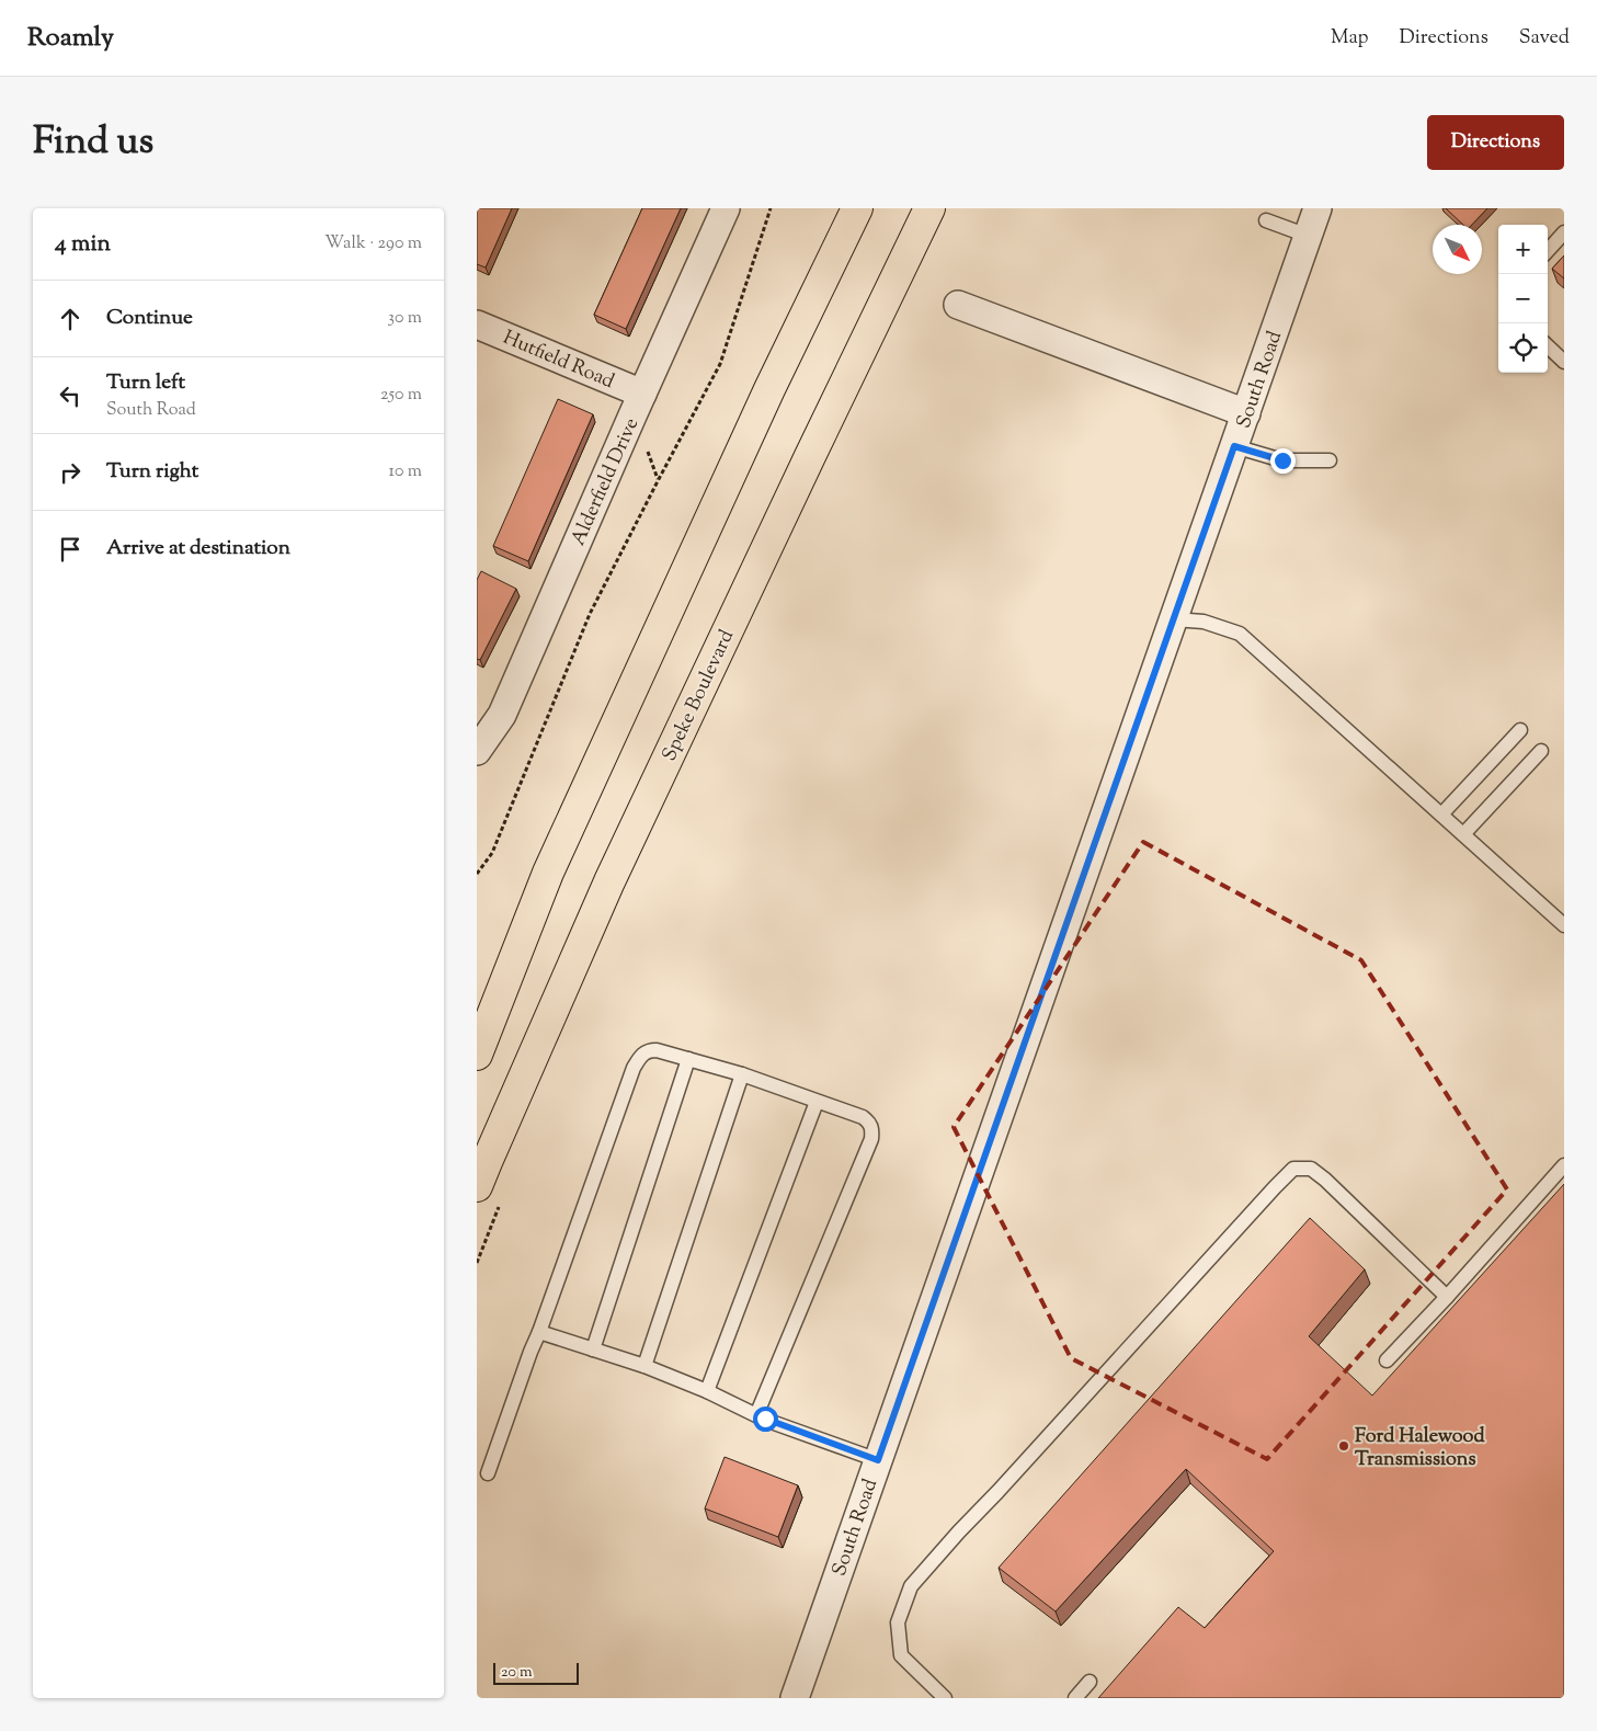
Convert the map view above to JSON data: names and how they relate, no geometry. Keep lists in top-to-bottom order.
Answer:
{
  "streets": {
    "highway": ["Speke Boulevard"],
    "street": ["Hutfield Road", "South Road", "Alderfield Drive"]
  },
  "crossings": [
    ["Hutfield Road", "Alderfield Drive"]
  ],
  "places": ["Ford Halewood Transmissions"],
  "scale_bar": "20 m",
  "north": "bottom right",
  "page": {
    "header": "Roamly",
    "nav": ["Map", "Directions", "Saved"],
    "title": "Find us",
    "buttons": "Directions",
    "heading": ["4 min", "Walk · 290 m"],
    "map_buttons": ["+", "−"],
    "list": [
      ["Continue", "30 m"],
      ["Turn left", "South Road", "250 m"],
      ["Turn right", "10 m"],
      "Arrive at destination"
    ],
    "scale": "20 m"
  }
}
